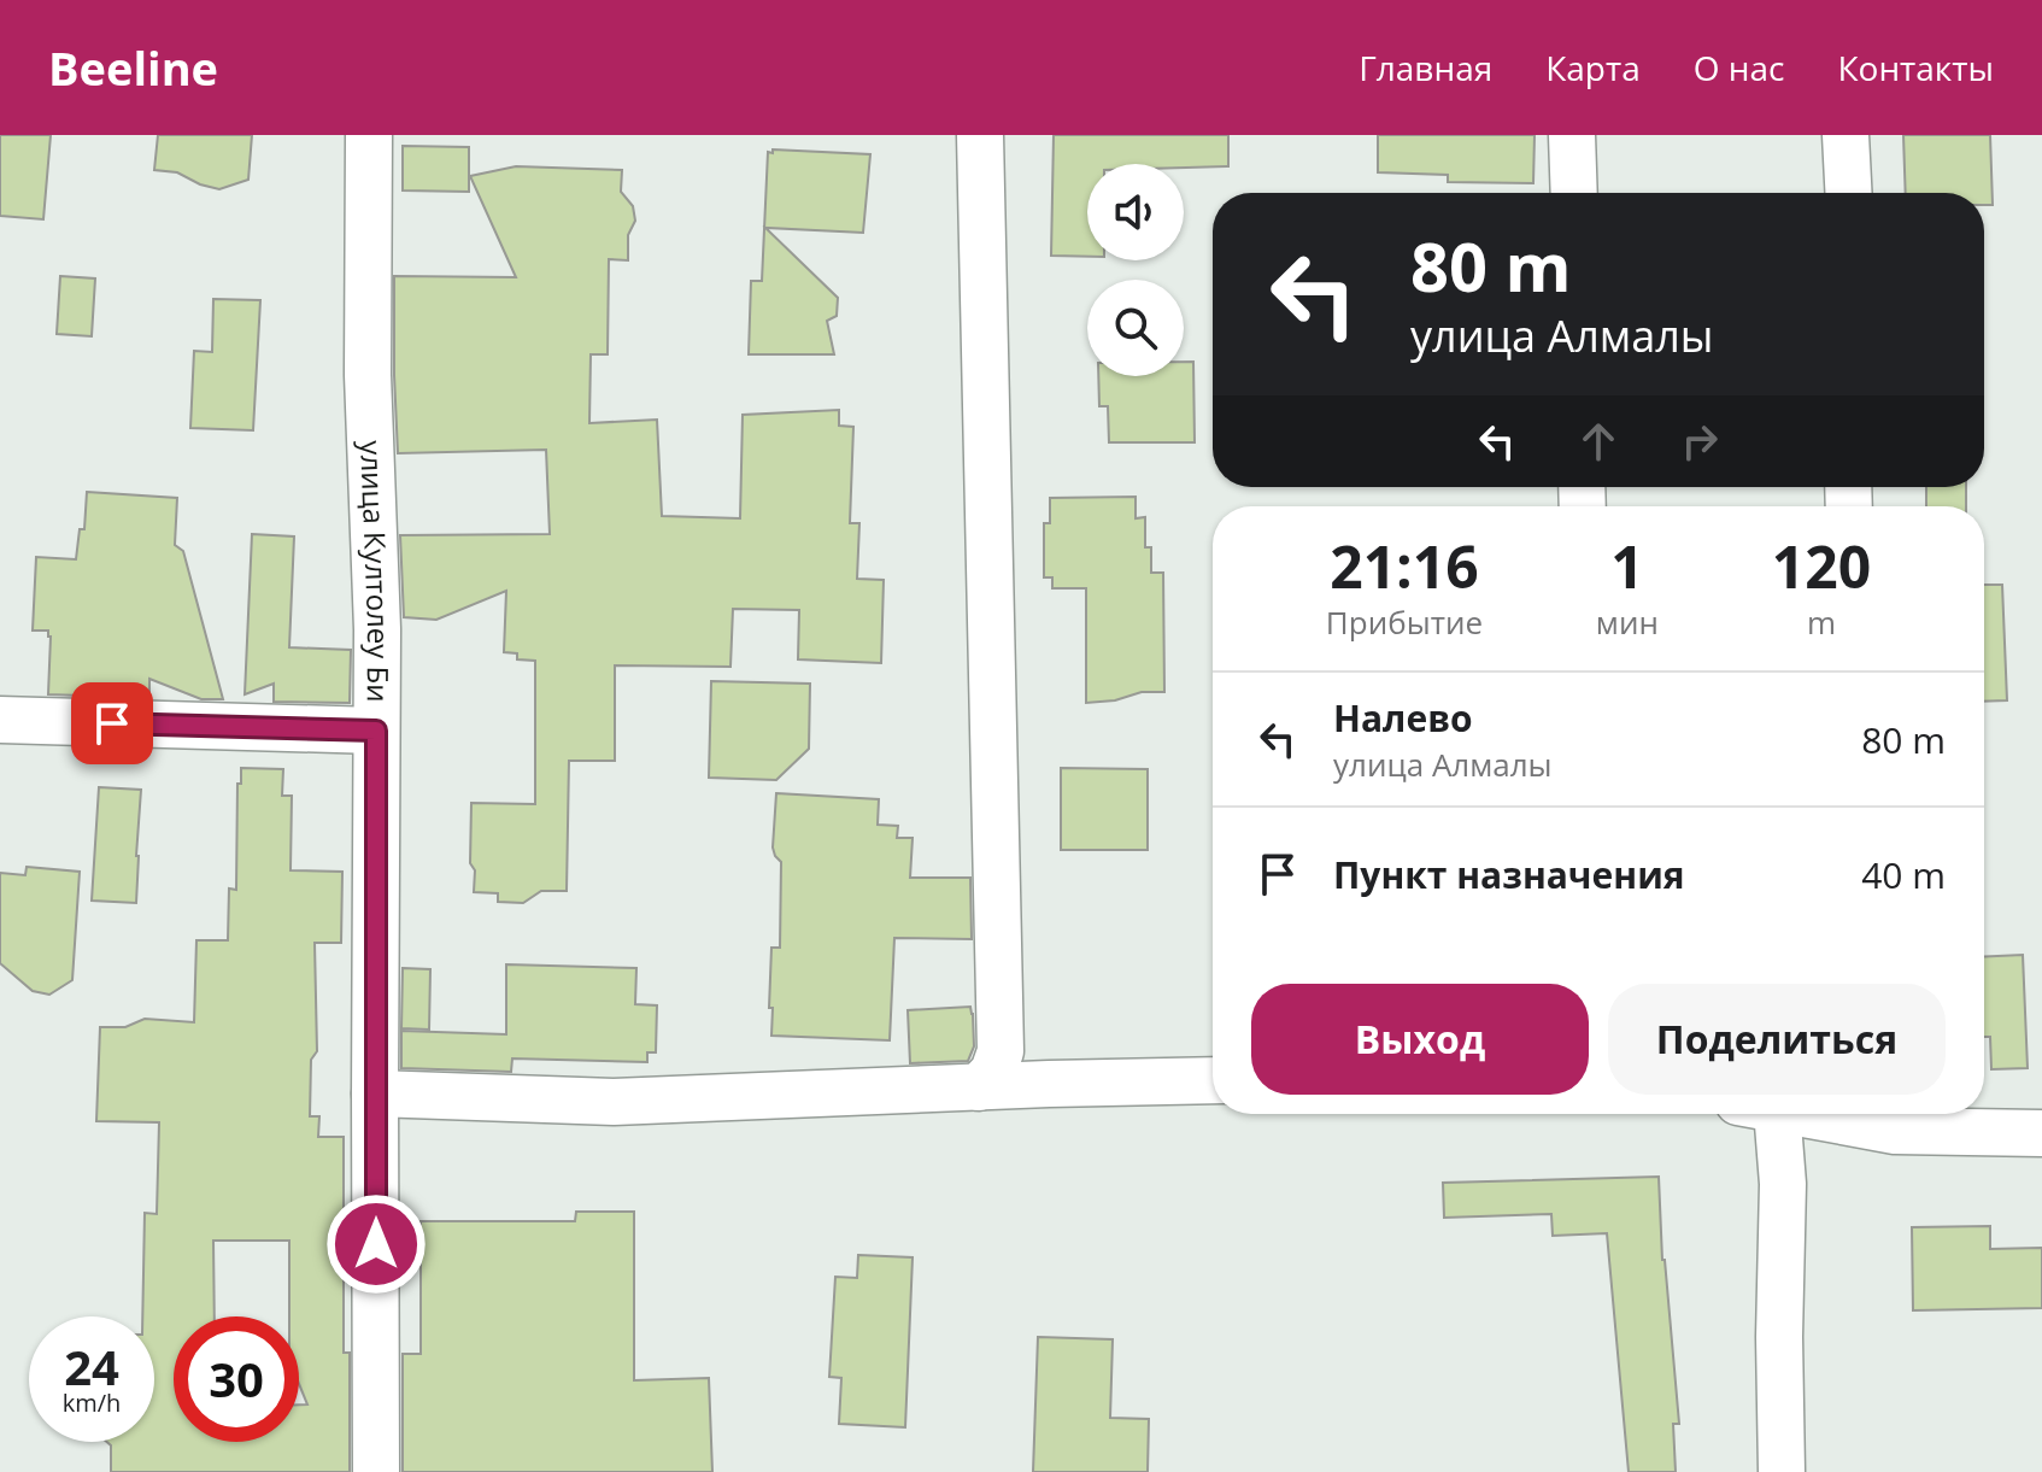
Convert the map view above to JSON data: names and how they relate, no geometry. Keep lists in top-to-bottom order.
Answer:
{
  "streets": {
    "street": ["улица Култолеу Би"]
  },
  "page": {
    "header": "Beeline",
    "nav": [
      "Главная",
      "Карта",
      "О нас",
      "Контакты"
    ],
    "turn": ["80 m", "улица Алмалы"],
    "eta": [
      "21:16",
      "Прибытие",
      "1",
      "мин",
      "120",
      "m"
    ],
    "list": [
      {
        "name": "Налево",
        "note": "улица Алмалы",
        "value": "80 m"
      },
      {
        "name": "Пункт назначения",
        "value": "40 m"
      }
    ],
    "buttons": ["Выход", "Поделиться"],
    "speed": "24 km/h",
    "limit": "30"
  }
}
